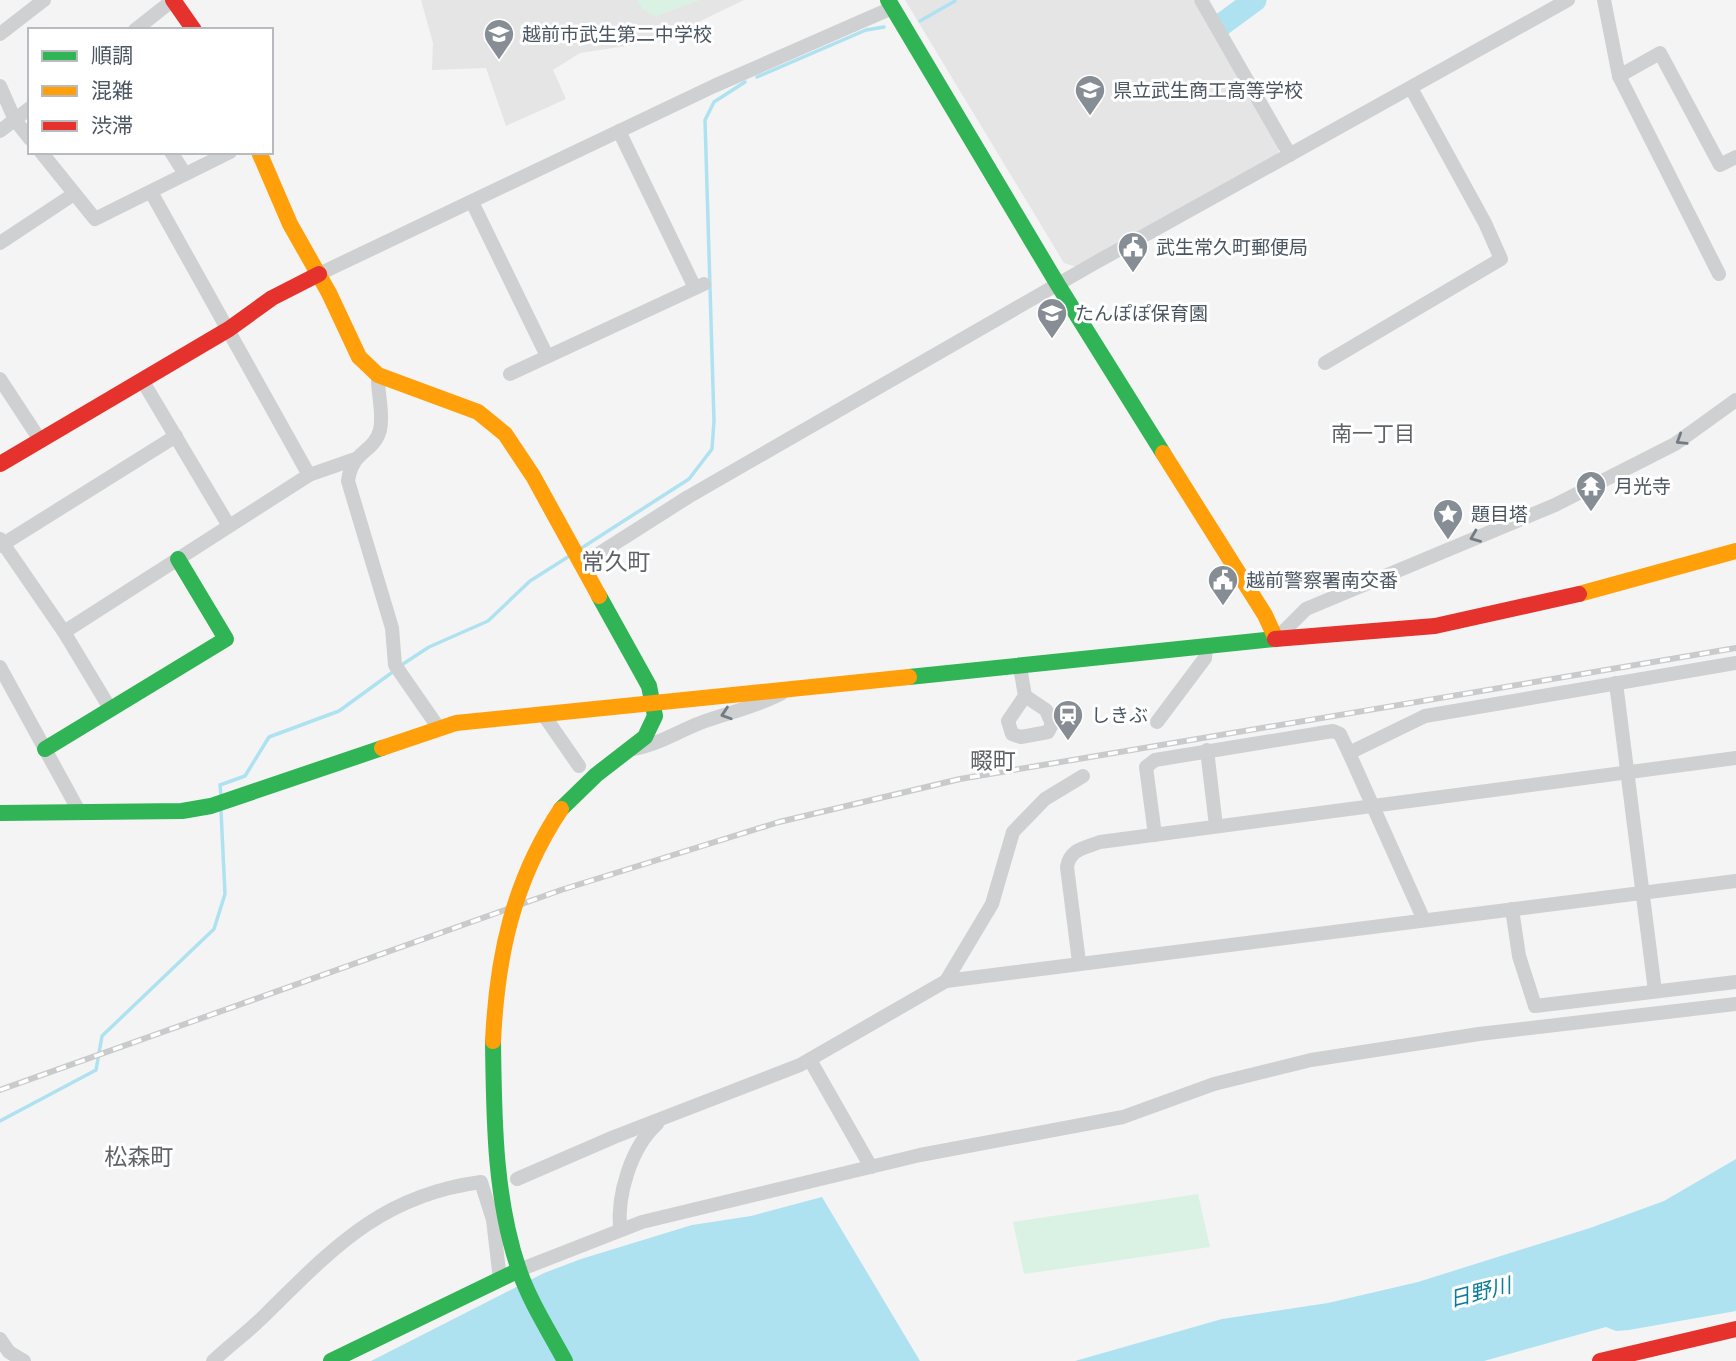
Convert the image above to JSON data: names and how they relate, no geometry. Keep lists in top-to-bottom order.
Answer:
{
  "districts": [
    "南一丁目",
    "常久町",
    "畷町",
    "松森町"
  ],
  "water": ["日野川"],
  "places": {
    "school or university": ["越前市武生第二中学校", "県立武生商工高等学校", "たんぽぽ保育園"],
    "public building": ["武生常久町郵便局", "越前警察署南交番"],
    "temple": ["月光寺"],
    "place": ["題目塔"],
    "station": ["しきぶ"]
  },
  "legend": ["順調", "混雑", "渋滞"]
}
